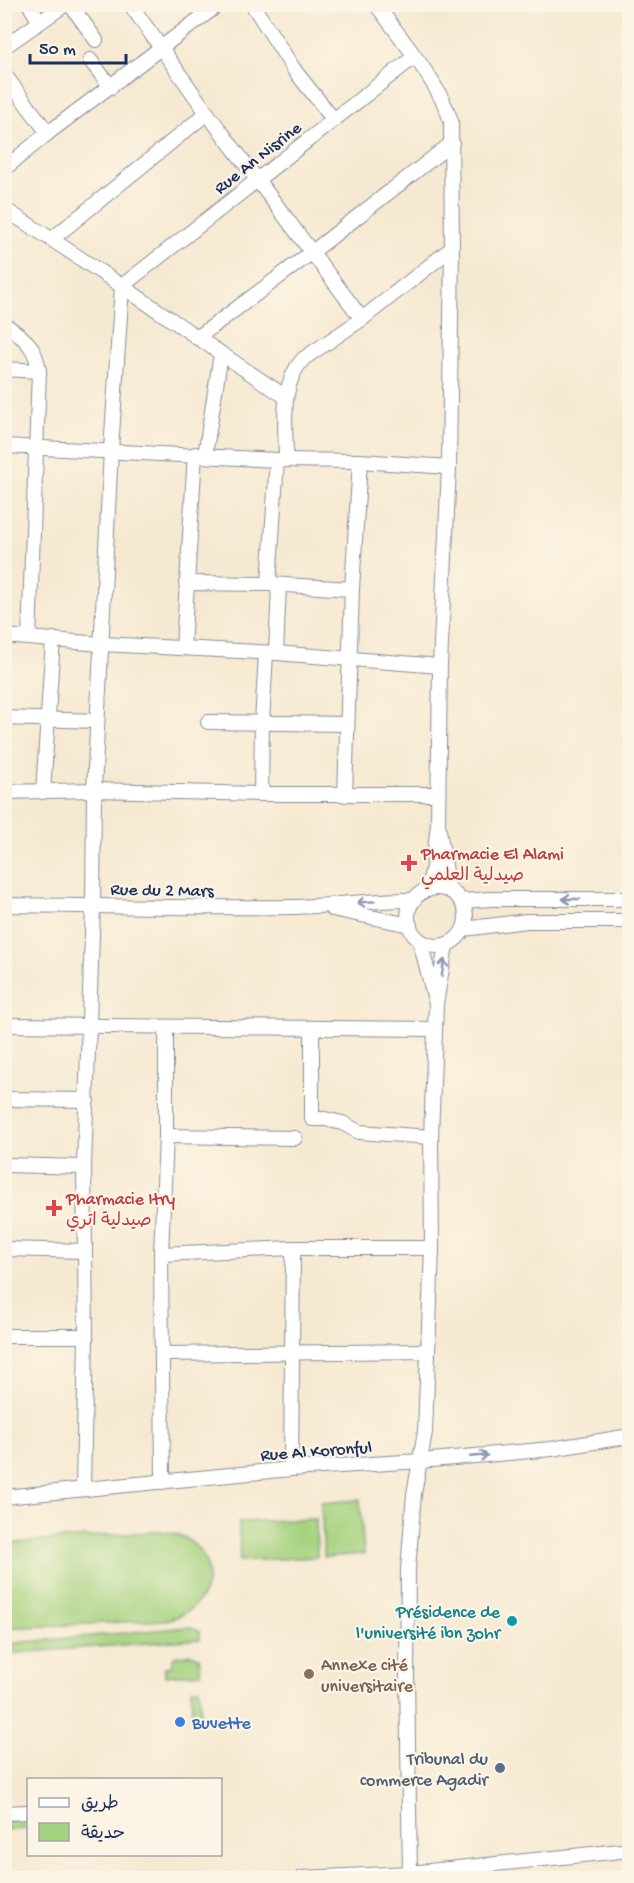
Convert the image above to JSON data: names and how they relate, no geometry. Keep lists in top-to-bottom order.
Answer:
{
  "streets": {
    "street": ["Rue An Nisrine", "Rue du 2 Mars", "Rue Al Koronful"]
  },
  "places": {
    "health": ["Pharmacie El Alami صيدلية العلمي", "Pharmacie Itry صيدلية اتري"],
    "other": [
      "Présidence de l'université ibn zohr",
      "Annexe cité universitaire",
      "Buvette",
      "Tribunal du commerce Agadir"
    ]
  },
  "legend": ["طريق", "حديقة"],
  "scale_bar": "50 m"
}
